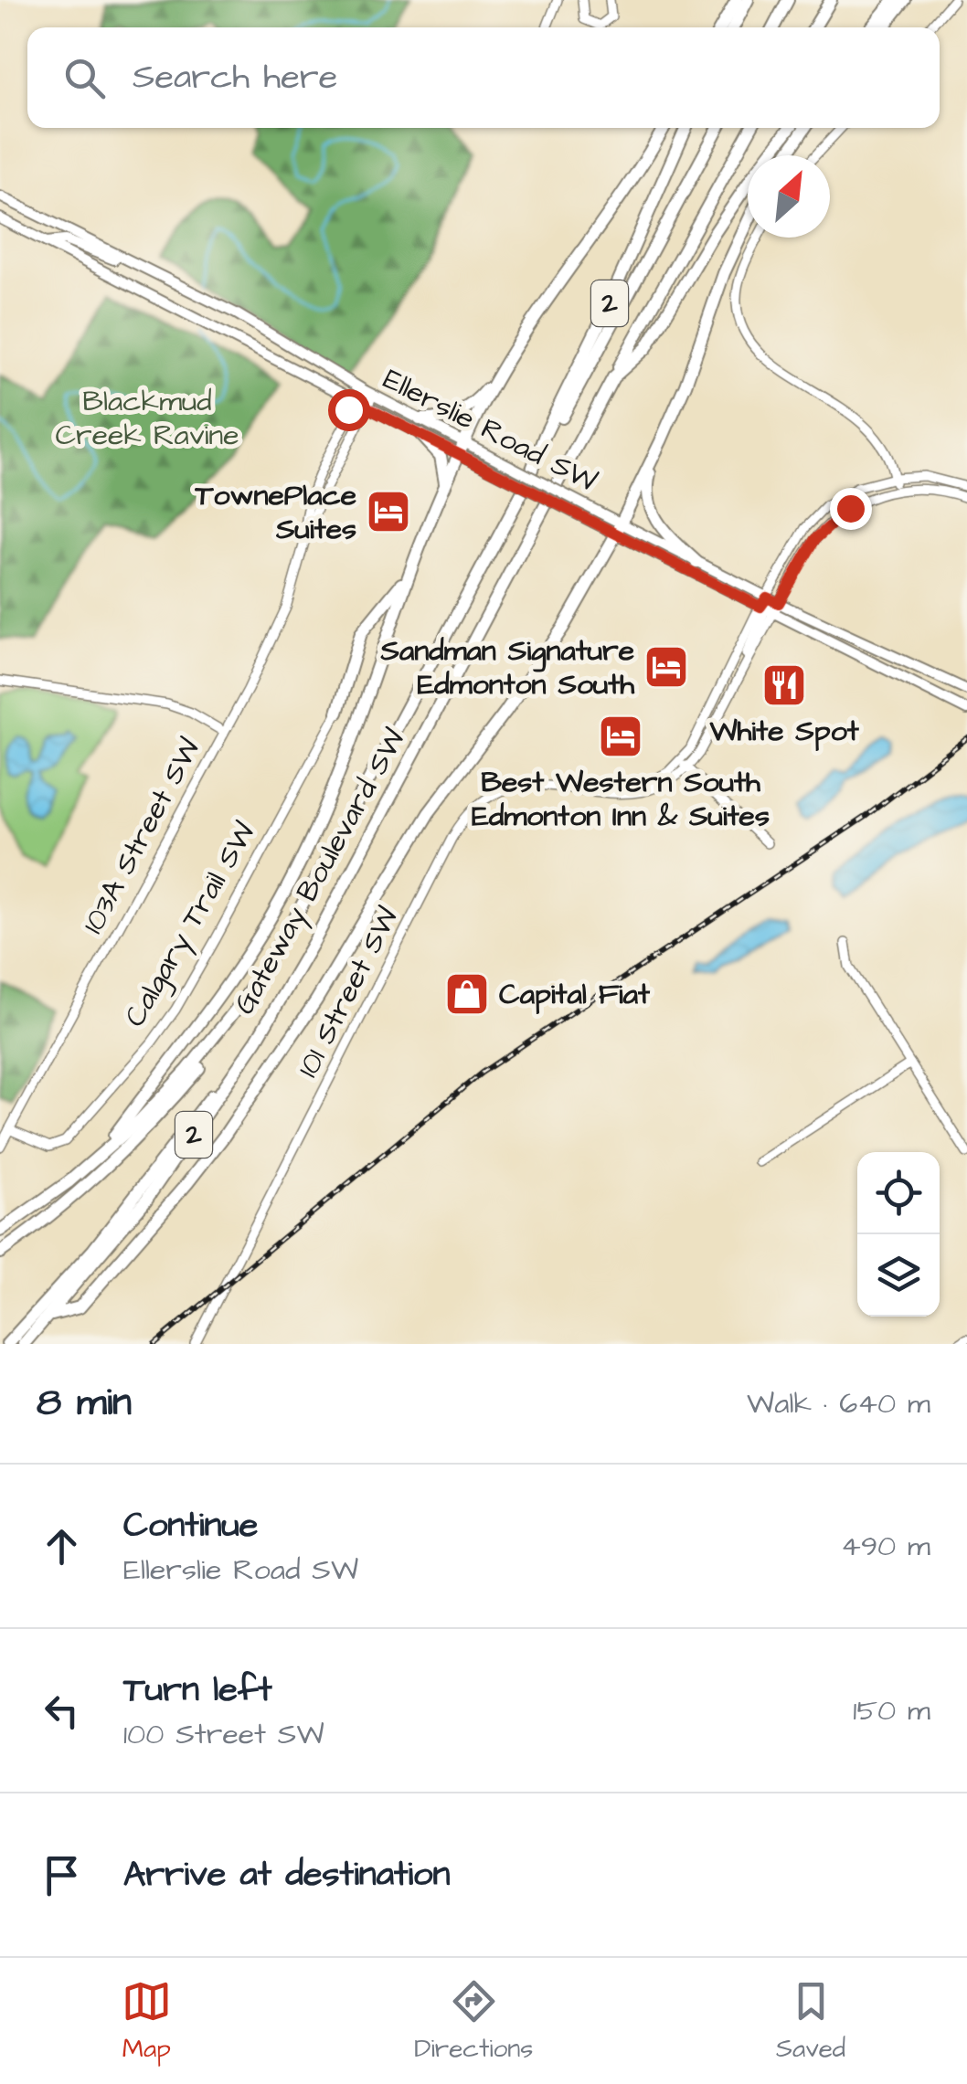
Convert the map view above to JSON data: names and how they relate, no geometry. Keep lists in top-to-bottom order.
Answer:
{
  "streets": {
    "highway": ["2", "Gateway Boulevard SW"],
    "main road": ["Ellerslie Road SW"],
    "street": ["103A Street SW", "Calgary Trail SW", "101 Street SW"]
  },
  "crossings": [
    ["Ellerslie Road SW", "103A Street SW"],
    ["Ellerslie Road SW", "101 Street SW"],
    ["103A Street SW", "Calgary Trail SW"]
  ],
  "parks": ["Blackmud Creek Ravine"],
  "places": {
    "hotel": ["TownePlace Suites", "Sandman Signature Edmonton South", "Best Western South Edmonton Inn & Suites"],
    "restaurant": ["White Spot"],
    "shop": ["Capital Fiat"]
  },
  "north": "top right",
  "page": {
    "search": "Search here",
    "heading": ["8 min", "Walk · 640 m"],
    "list": [
      ["Continue", "Ellerslie Road SW", "490 m"],
      ["Turn left", "100 Street SW", "150 m"],
      "Arrive at destination"
    ],
    "nav": ["Map", "Directions", "Saved"]
  }
}
